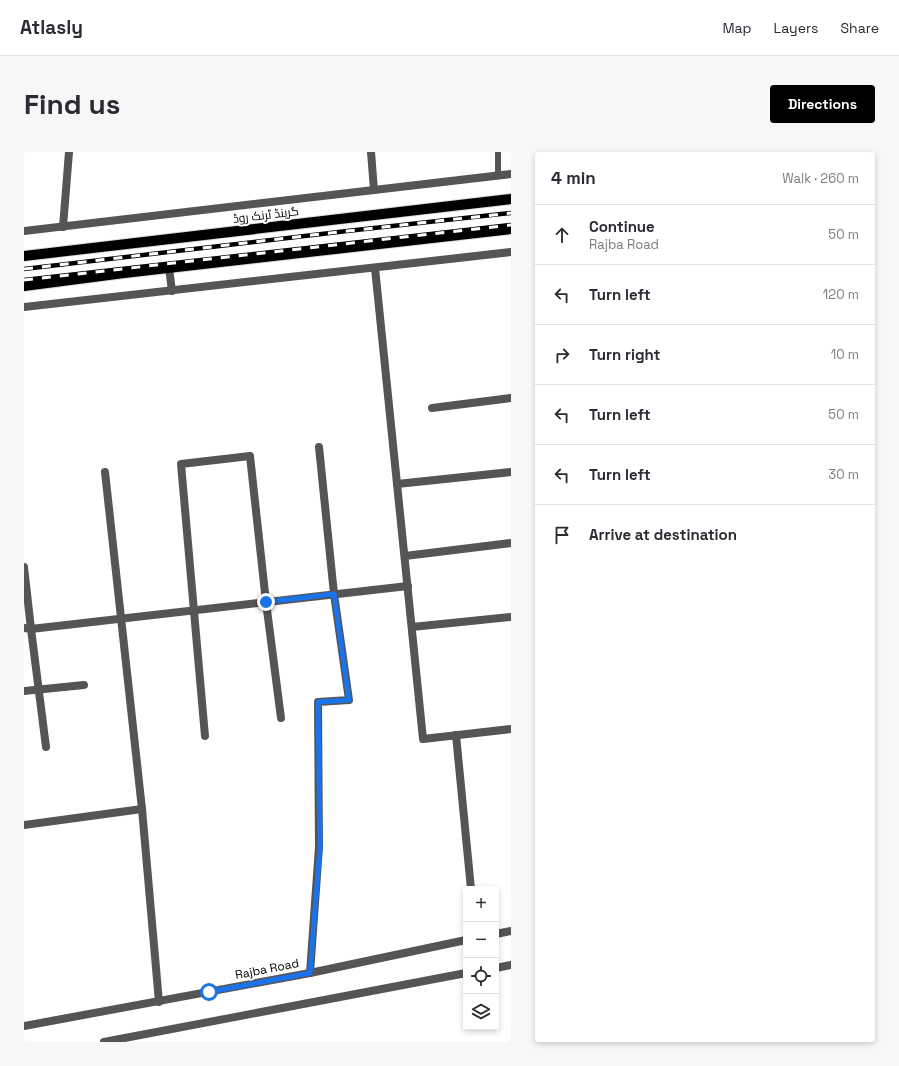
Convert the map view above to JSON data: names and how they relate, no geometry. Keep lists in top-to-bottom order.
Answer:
{
  "streets": {
    "main road": ["گرینڈ ٹرنک روڈ"],
    "street": ["Rajba Road"]
  },
  "page": {
    "header": "Atlasly",
    "nav": ["Map", "Layers", "Share"],
    "buttons": "Directions",
    "title": "Find us",
    "heading": ["4 min", "Walk · 260 m"],
    "list": [
      ["Continue", "Rajba Road", "50 m"],
      ["Turn left", "120 m"],
      ["Turn right", "10 m"],
      ["Turn left", "50 m"],
      ["Turn left", "30 m"],
      "Arrive at destination"
    ],
    "map_buttons": ["+", "−"]
  }
}
